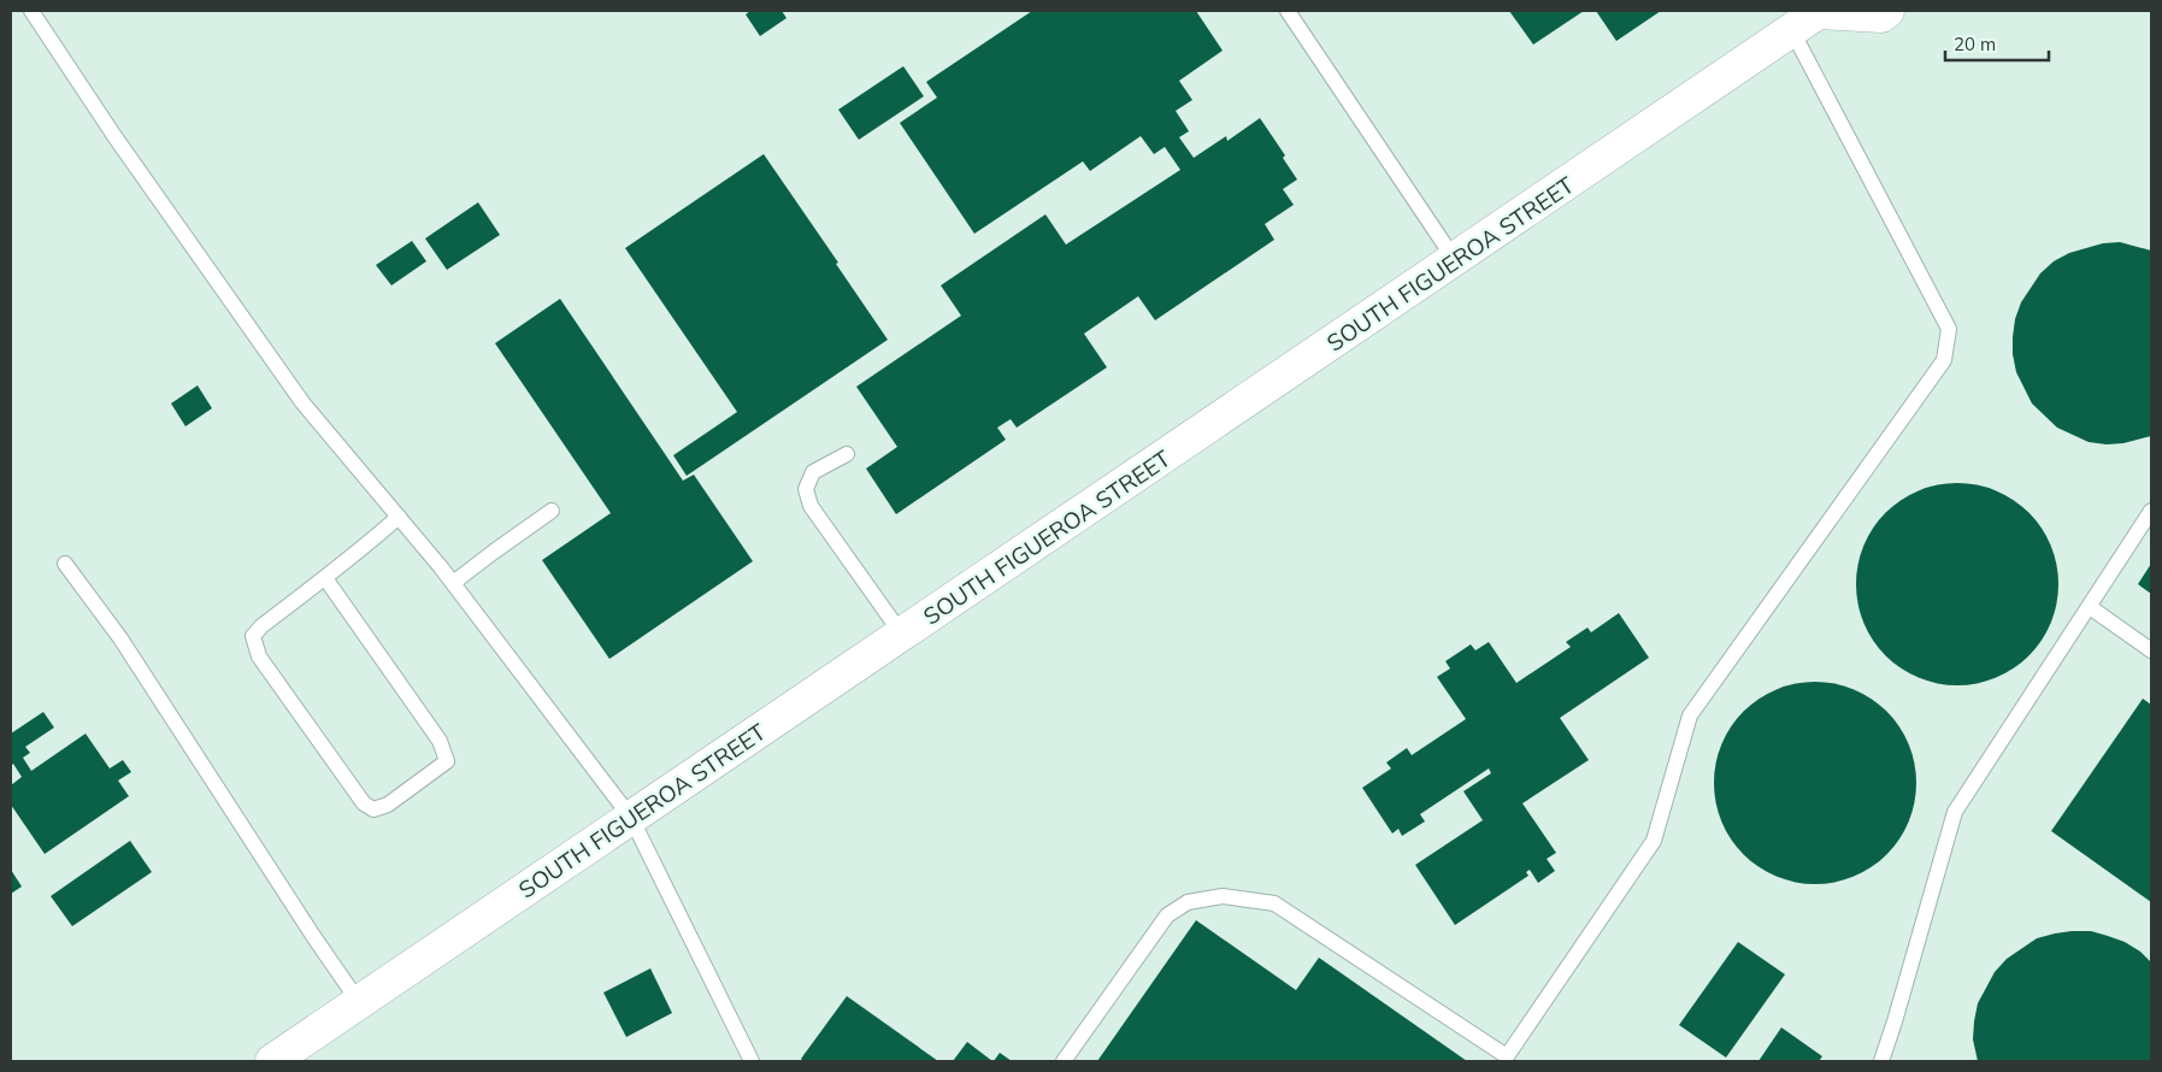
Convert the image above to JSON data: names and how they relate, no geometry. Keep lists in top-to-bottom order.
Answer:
{
  "streets": {
    "main road": ["SOUTH FIGUEROA STREET"]
  },
  "scale_bar": "20 m"
}
